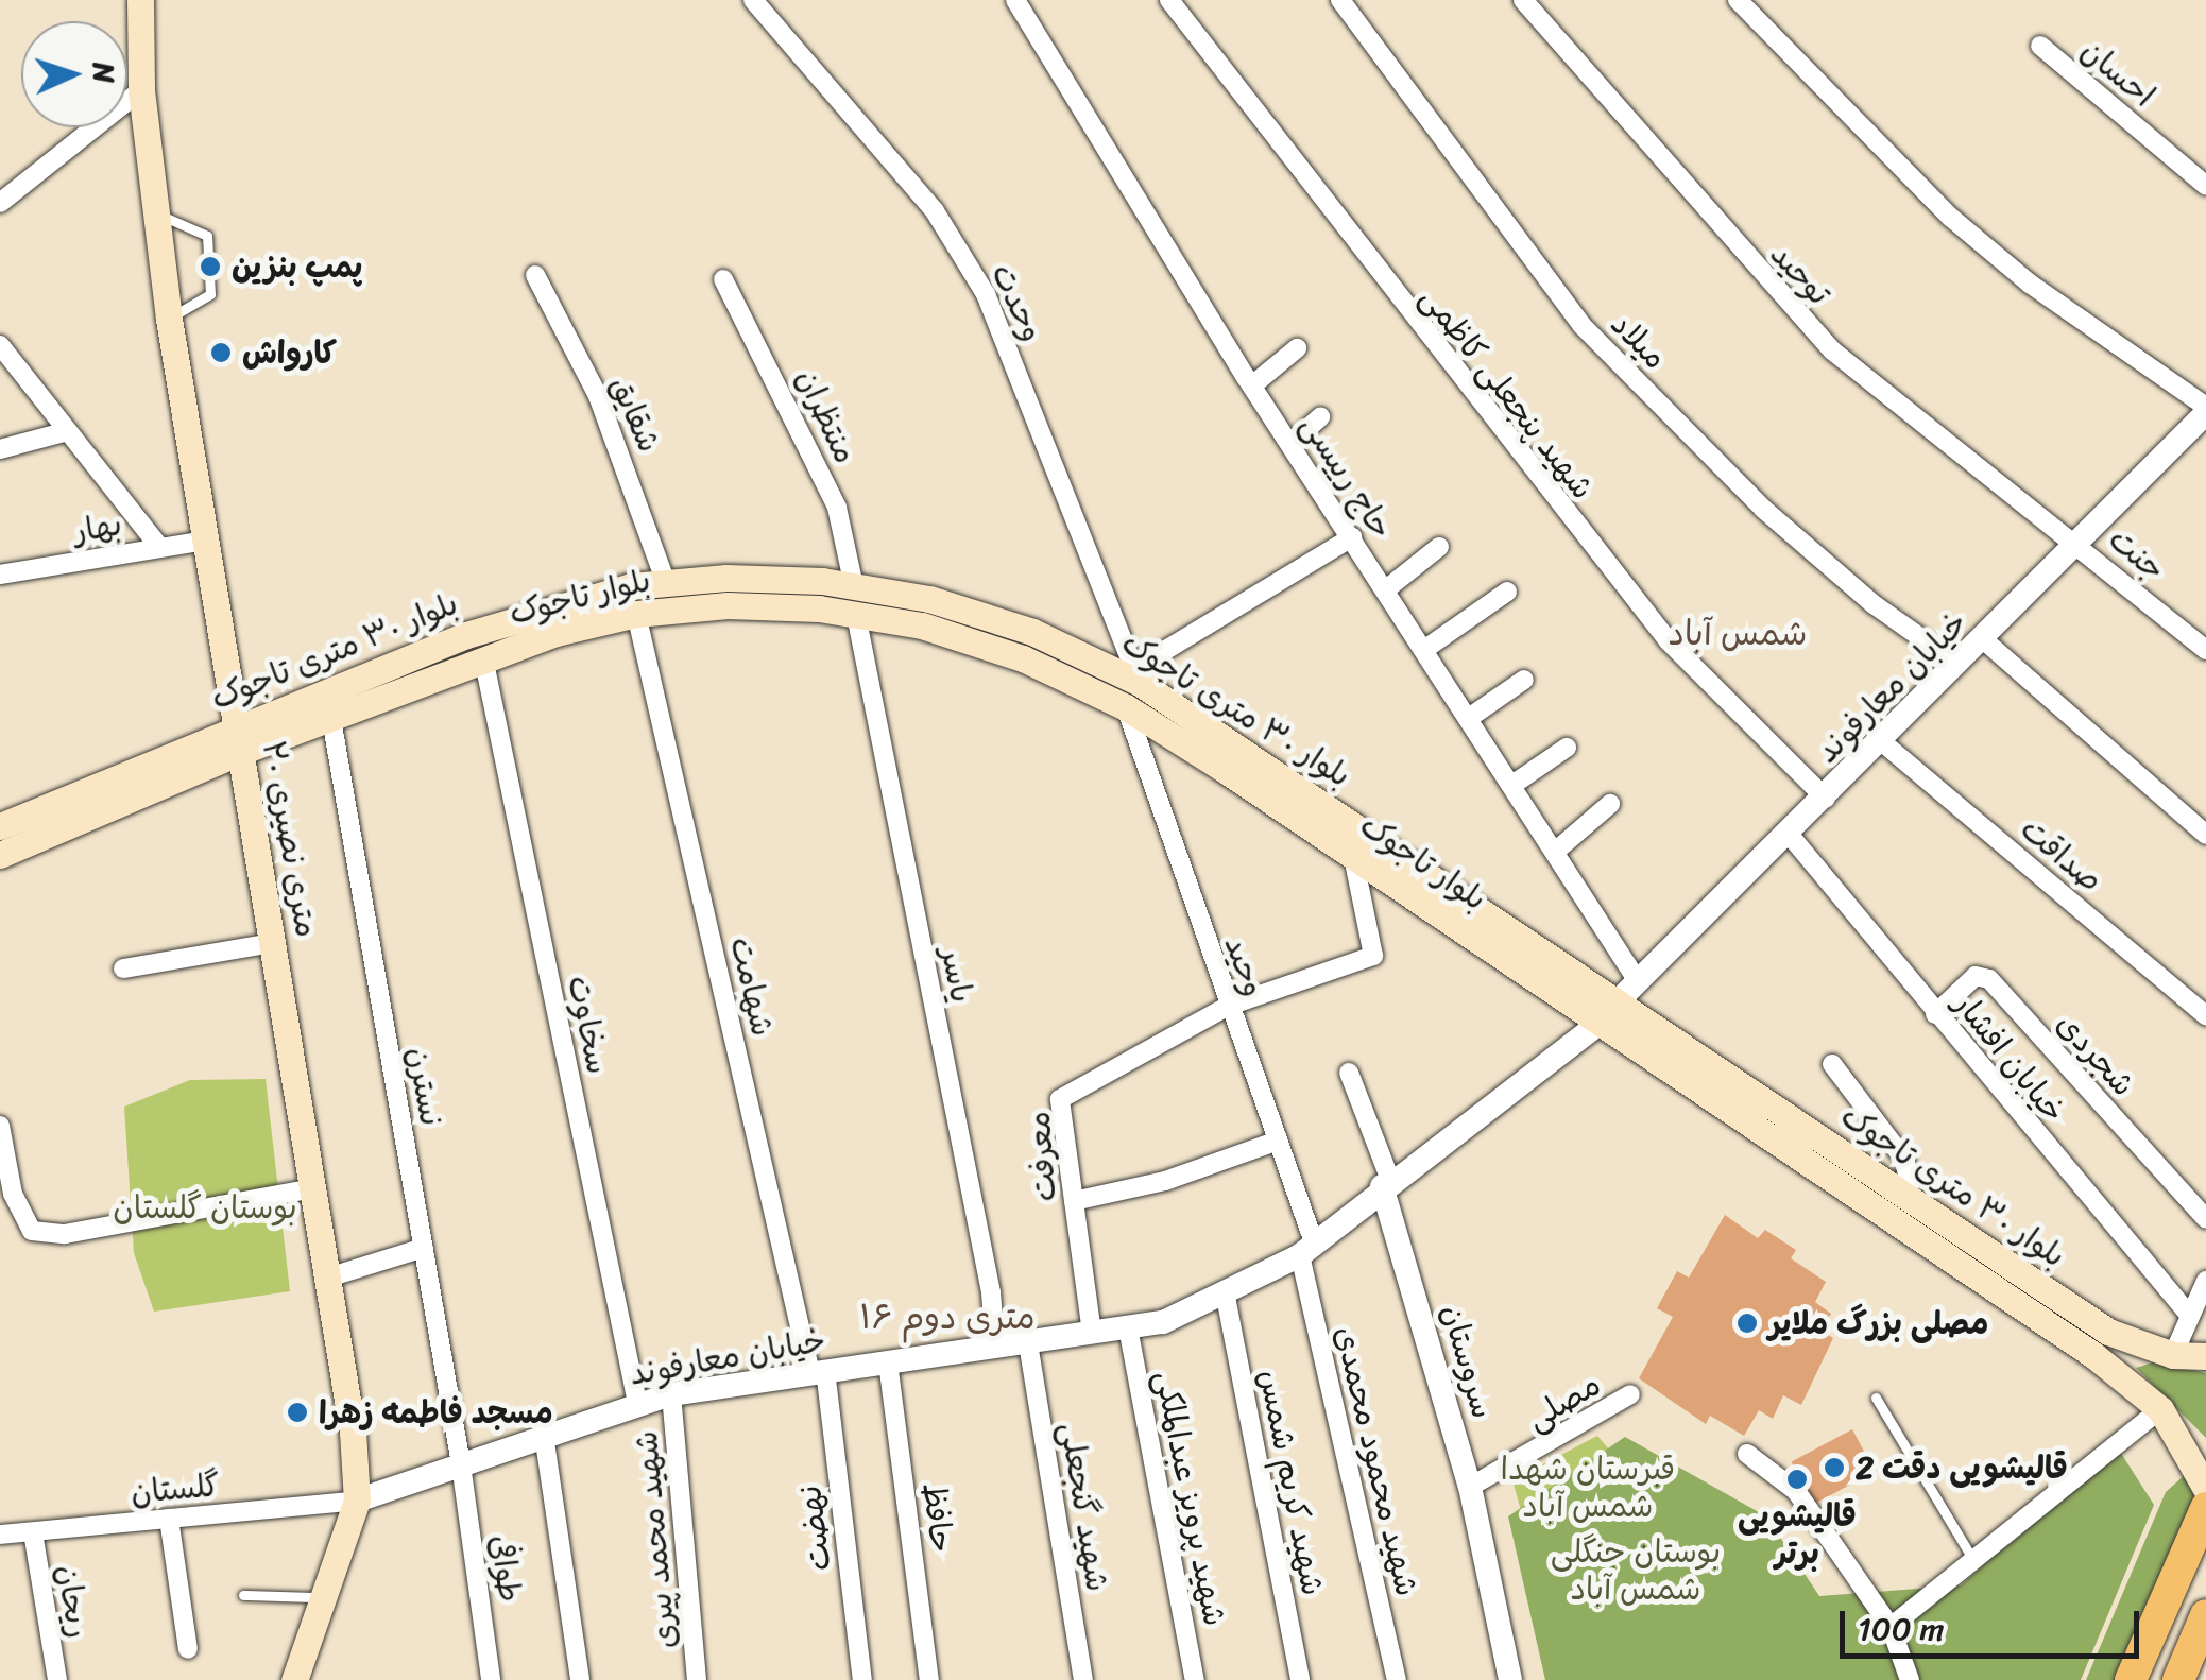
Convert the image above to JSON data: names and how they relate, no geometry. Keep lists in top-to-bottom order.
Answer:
{
  "streets": {
    "main road": ["بلوار تاجوک", "بلوار ۳۰ متری تاجوک", "۲۰ متری نصیری"],
    "street": [
      "احسان",
      "توحید",
      "وحدت",
      "میلاد",
      "شهید پنجعلی کاظمی",
      "شقایق",
      "منتظران",
      "حاج رییسی",
      "بهار",
      "جنت",
      "خیابان معارفوند",
      "صداقت",
      "وحید",
      "یاسر",
      "شهامت",
      "سخاوت",
      "شجردی",
      "خیابان افشار",
      "نسترن",
      "معرفت",
      "سروستان",
      "مصلی",
      "شهید محمود محمدی",
      "شهید کریم شمس",
      "گلستان",
      "شهید پرویز عبدالملکی",
      "شهید گنجعلی",
      "حافظ",
      "نهضت",
      "شهید محمد پیری",
      "طوافی",
      "ریحان"
    ]
  },
  "crossings": [
    ["توحید", "جنت"],
    ["توحید", "خیابان معارفوند"],
    ["وحدت", "بلوار تاجوک"],
    ["وحدت", "بلوار ۳۰ متری تاجوک"],
    ["وحدت", "وحید"],
    ["میلاد", "خیابان معارفوند"],
    ["شهید پنجعلی کاظمی", "خیابان معارفوند"],
    ["شقایق", "بلوار ۳۰ متری تاجوک"],
    ["منتظران", "بلوار ۳۰ متری تاجوک"],
    ["حاج رییسی", "خیابان معارفوند"],
    ["بهار", "۲۰ متری نصیری"],
    ["جنت", "خیابان معارفوند"],
    ["بلوار تاجوک", "بلوار ۳۰ متری تاجوک"],
    ["بلوار تاجوک", "خیابان معارفوند"],
    ["بلوار تاجوک", "۲۰ متری نصیری"],
    ["بلوار تاجوک", "وحید"],
    ["بلوار تاجوک", "یاسر"],
    ["بلوار تاجوک", "شهامت"],
    ["بلوار تاجوک", "سخاوت"],
    ["بلوار تاجوک", "نسترن"],
    ["بلوار ۳۰ متری تاجوک", "خیابان معارفوند"],
    ["بلوار ۳۰ متری تاجوک", "۲۰ متری نصیری"],
    ["بلوار ۳۰ متری تاجوک", "وحید"],
    ["خیابان معارفوند", "۲۰ متری نصیری"],
    ["خیابان معارفوند", "صداقت"],
    ["خیابان معارفوند", "وحید"],
    ["خیابان معارفوند", "یاسر"],
    ["خیابان معارفوند", "شهامت"],
    ["خیابان معارفوند", "سخاوت"],
    ["خیابان معارفوند", "خیابان افشار"],
    ["خیابان معارفوند", "نسترن"],
    ["خیابان معارفوند", "معرفت"],
    ["خیابان معارفوند", "سروستان"],
    ["خیابان معارفوند", "شهید محمود محمدی"],
    ["خیابان معارفوند", "شهید کریم شمس"],
    ["خیابان معارفوند", "گلستان"],
    ["خیابان معارفوند", "شهید پرویز عبدالملکی"],
    ["خیابان معارفوند", "شهید گنجعلی"],
    ["خیابان معارفوند", "حافظ"],
    ["خیابان معارفوند", "نهضت"],
    ["خیابان معارفوند", "شهید محمد پیری"],
    ["خیابان معارفوند", "طوافی"],
    ["۲۰ متری نصیری", "گلستان"],
    ["وحید", "معرفت"],
    ["وحید", "شهید محمود محمدی"],
    ["شهامت", "نهضت"],
    ["شجردی", "خیابان افشار"],
    ["نسترن", "طوافی"],
    ["سروستان", "مصلی"],
    ["گلستان", "ریحان"]
  ],
  "districts": ["شمس آباد", "۱۶ متری دوم"],
  "parks": ["بوستان گلستان", "قبرستان شهدا شمس آباد", "بوستان جنگلی شمس آباد"],
  "places": [
    "پمپ بنزین",
    "کارواش",
    "مصلی بزرگ ملایر",
    "مسجد فاطمه زهرا",
    "قالیشویی دقت 2",
    "قالیشویی برتر"
  ],
  "scale_bar": "100 m",
  "north": "right"
}
